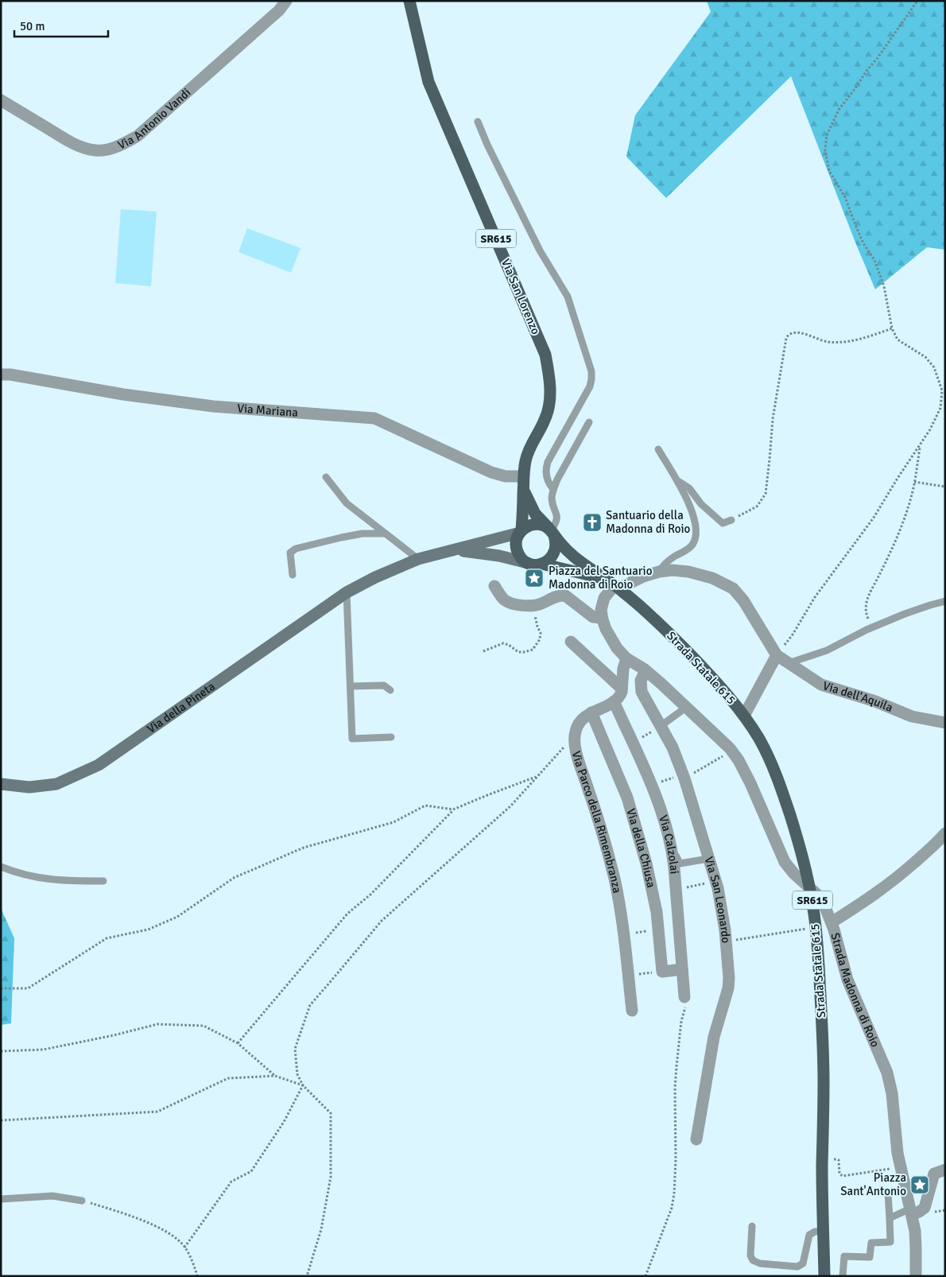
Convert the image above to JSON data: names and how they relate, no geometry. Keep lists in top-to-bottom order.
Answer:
{
  "streets": {
    "main road": [
      "SR615",
      "Via San Lorenzo",
      "Strada Statale 615",
      "Via della Pineta"
    ],
    "street": [
      "Via Antonio Vandi",
      "Via Mariana",
      "Via dell'Aquila",
      "Via Parco della Rimembranza",
      "Via Calzolai",
      "Via della Chiusa",
      "Via San Leonardo",
      "Strada Madonna di Roio"
    ]
  },
  "crossings": [
    ["SR615", "Via San Lorenzo"],
    ["SR615", "Strada Statale 615"],
    ["SR615", "Via dell'Aquila"],
    ["SR615", "Via della Pineta"],
    ["Via San Lorenzo", "Via Mariana"],
    ["Via San Lorenzo", "Via della Pineta"],
    ["Strada Statale 615", "Via dell'Aquila"],
    ["Strada Statale 615", "Strada Madonna di Roio"],
    ["Via Parco della Rimembranza", "Via Calzolai"],
    ["Via Parco della Rimembranza", "Via della Chiusa"],
    ["Via San Leonardo", "Strada Madonna di Roio"]
  ],
  "places": {
    "church": ["Santuario della Madonna di Roio"],
    "place": ["Piazza del Santuario Madonna di Roio", "Piazza Sant'Antonio"]
  },
  "scale_bar": "50 m"
}
